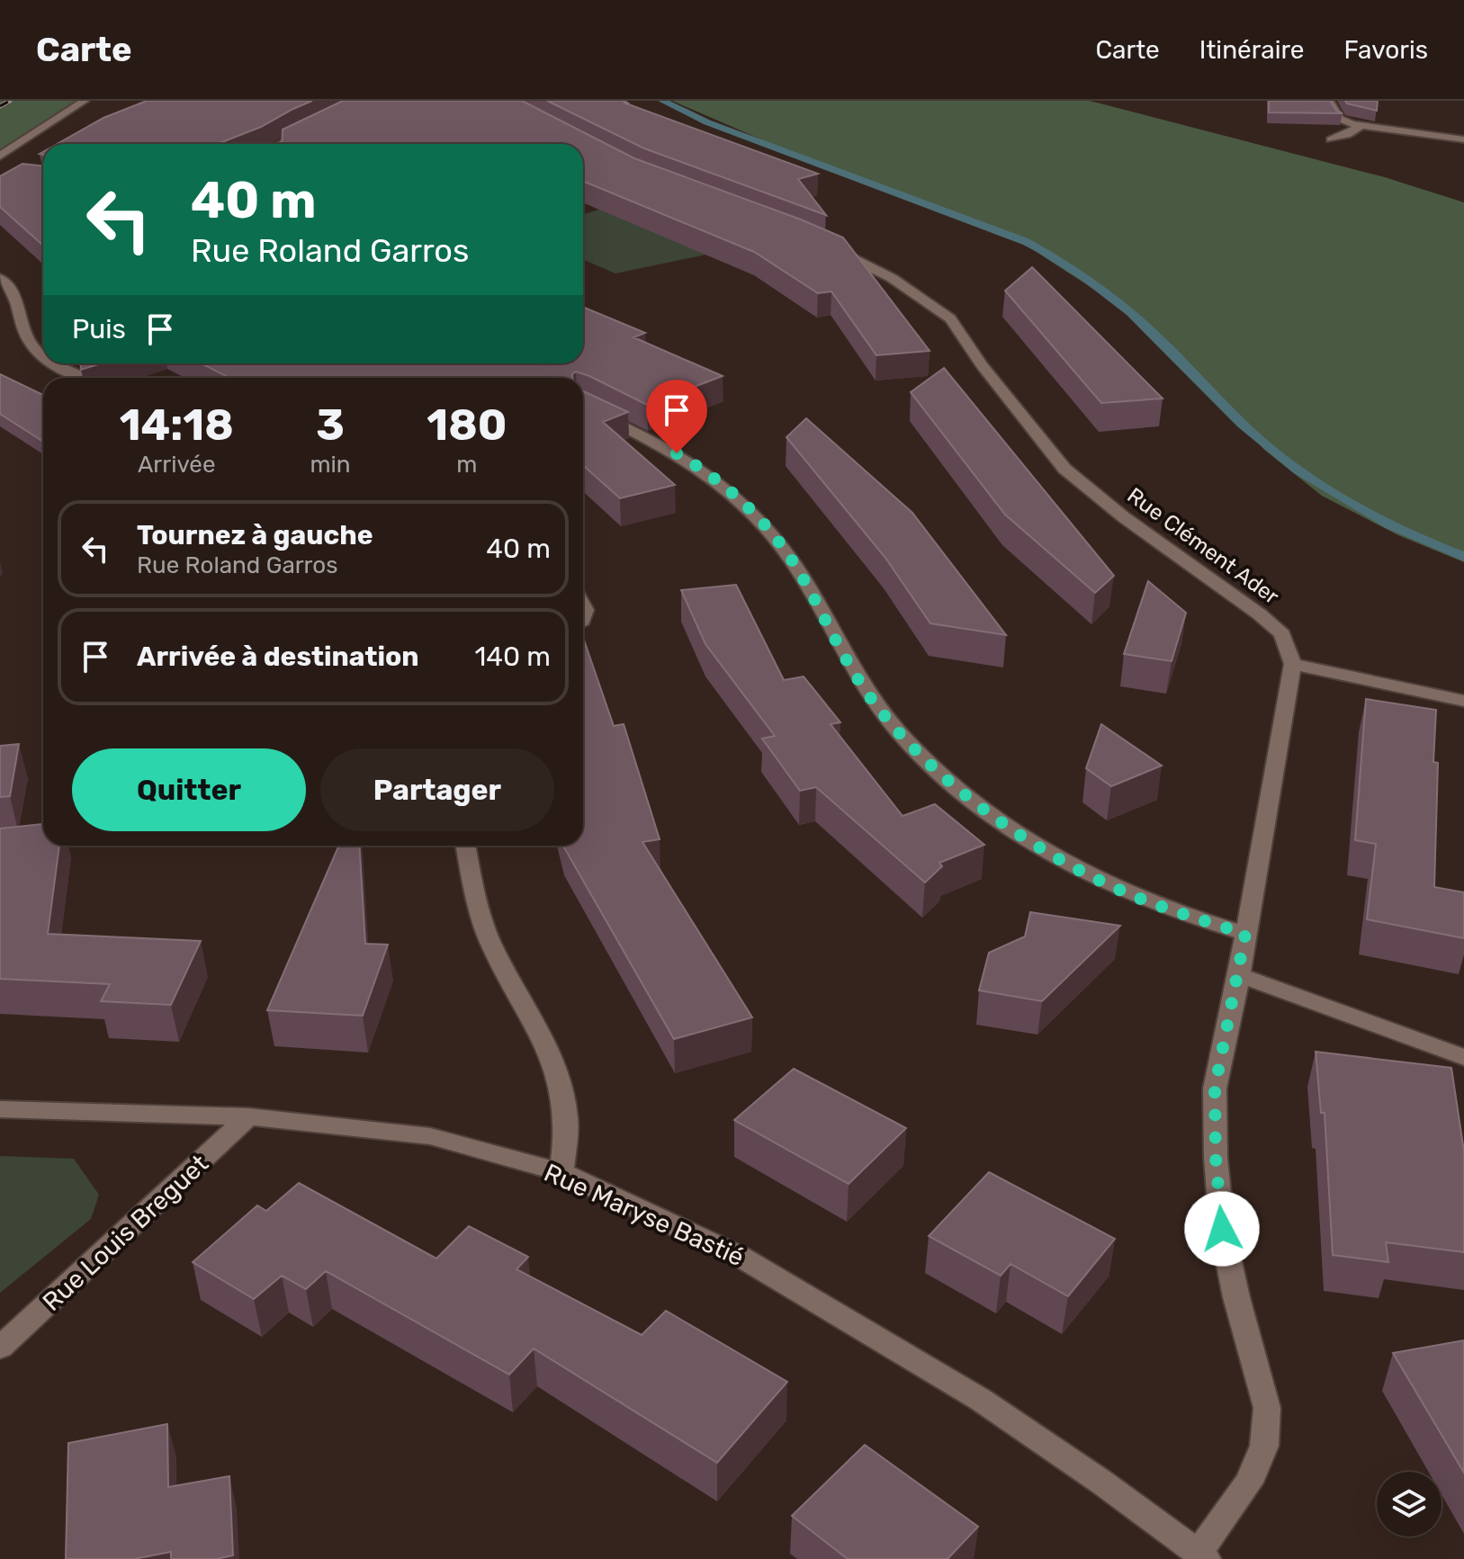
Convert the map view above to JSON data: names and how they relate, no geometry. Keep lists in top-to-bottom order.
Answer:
{
  "streets": {
    "street": ["Rue Clément Ader", "Rue Maryse Bastié", "Rue Louis Breguet"]
  },
  "crossings": [
    ["Rue Maryse Bastié", "Rue Louis Breguet"]
  ],
  "page": {
    "header": "Carte",
    "nav": ["Carte", "Itinéraire", "Favoris"],
    "turn": ["40 m", "Rue Roland Garros"],
    "then": "Puis",
    "eta": [
      "14:18",
      "Arrivée",
      "3",
      "min",
      "180",
      "m"
    ],
    "list": [
      {
        "name": "Tournez à gauche",
        "note": "Rue Roland Garros",
        "value": "40 m"
      },
      {
        "name": "Arrivée à destination",
        "value": "140 m"
      }
    ],
    "buttons": ["Quitter", "Partager"]
  }
}
